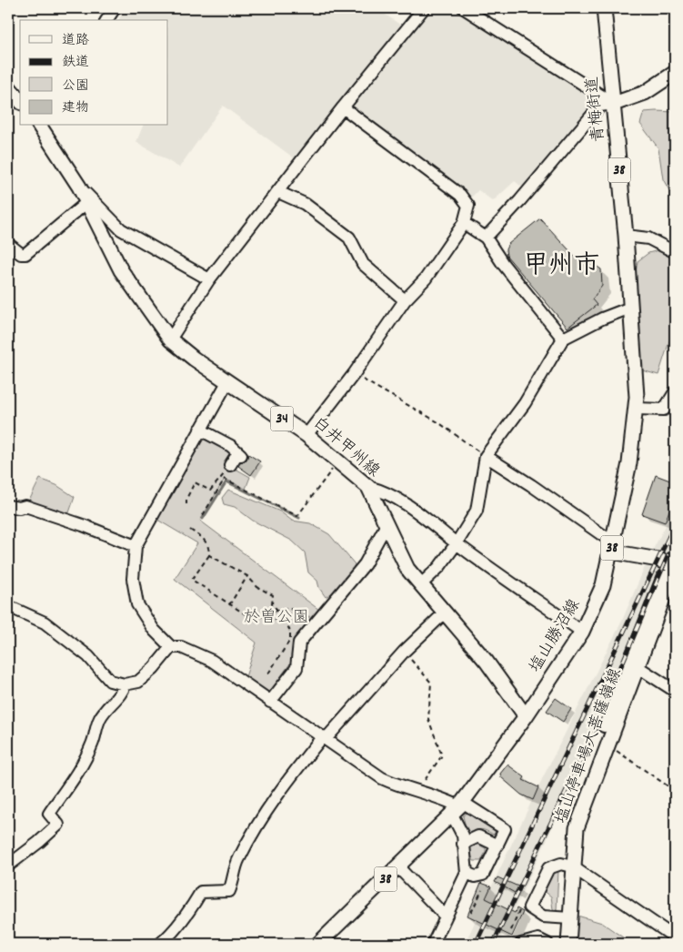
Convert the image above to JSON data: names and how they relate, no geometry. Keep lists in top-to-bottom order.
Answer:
{
  "streets": {
    "main road": [
      "青梅街道",
      "38",
      "34",
      "白井甲州線",
      "塩山勝沼線",
      "塩山停車場大菩薩嶺線"
    ]
  },
  "crossings": [
    ["青梅街道", "塩山勝沼線"],
    ["白井甲州線", "塩山勝沼線"]
  ],
  "districts": ["甲州市"],
  "parks": ["於曽公園"],
  "legend": [
    "道路",
    "鉄道",
    "公園",
    "建物"
  ]
}
